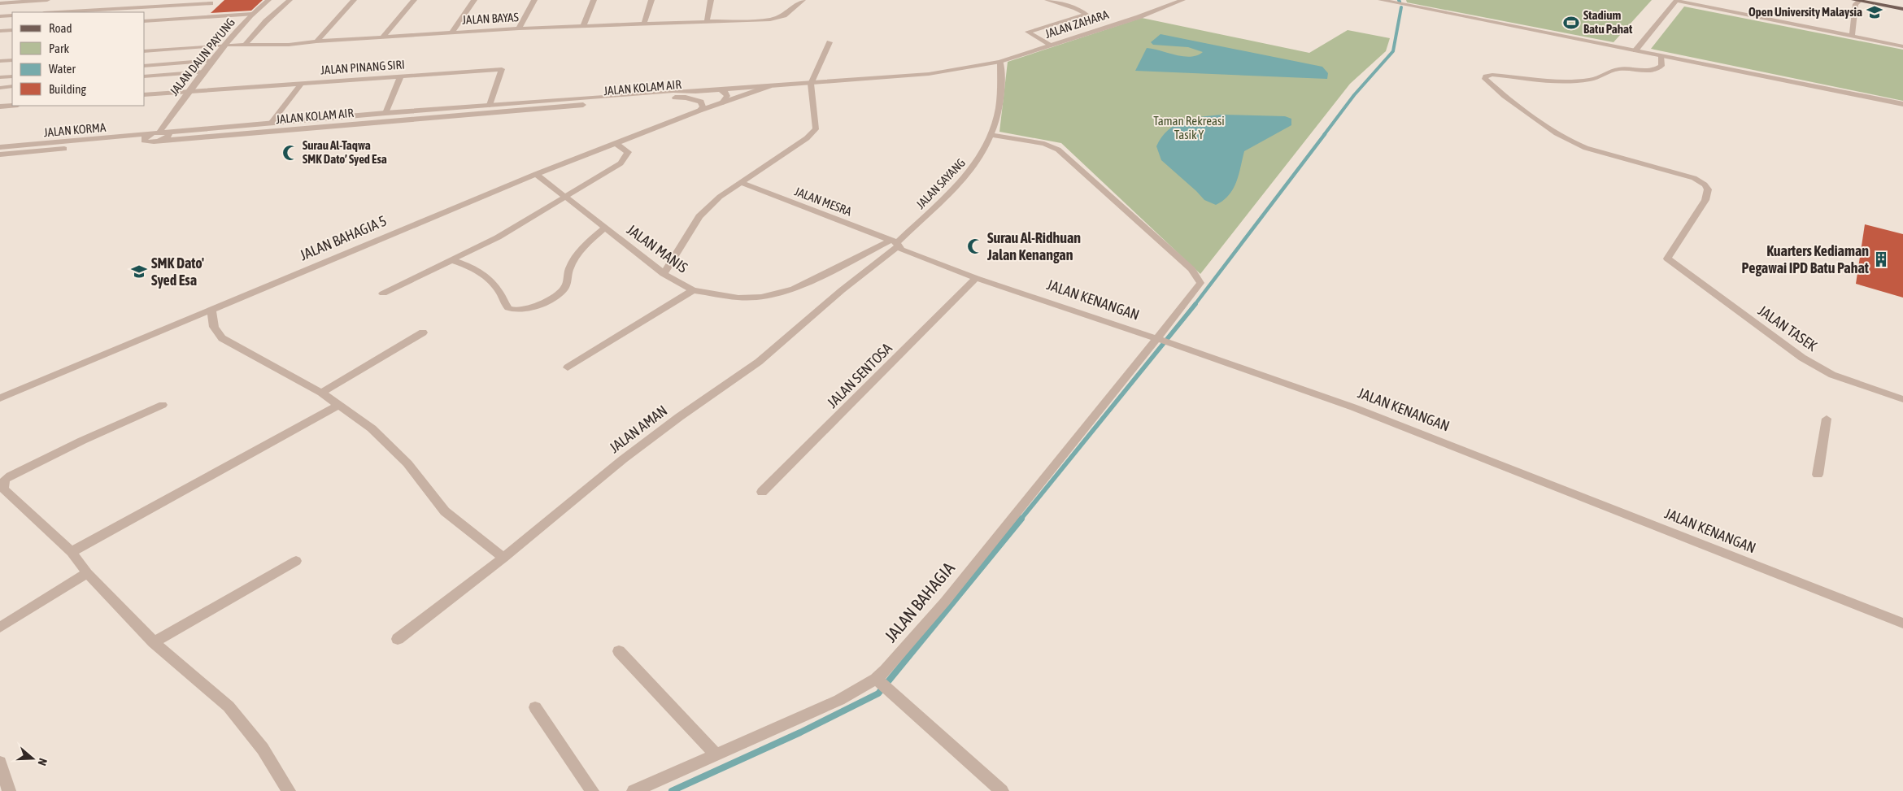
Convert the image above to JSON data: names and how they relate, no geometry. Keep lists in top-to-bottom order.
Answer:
{
  "streets": {
    "street": [
      "JALAN BAYAS",
      "JALAN ZAHARA",
      "JALAN DAUN PAYUNG",
      "JALAN PINANG SIRI",
      "JALAN KOLAM AIR",
      "JALAN KORMA",
      "JALAN SAYANG",
      "JALAN MESRA",
      "JALAN BAHAGIA 5",
      "JALAN MANIS",
      "JALAN KENANGAN",
      "JALAN TASEK",
      "JALAN SENTOSA",
      "JALAN AMAN",
      "JALAN BAHAGIA"
    ]
  },
  "crossings": [
    ["JALAN BAYAS", "JALAN DAUN PAYUNG"],
    ["JALAN ZAHARA", "JALAN SAYANG"],
    ["JALAN ZAHARA", "JALAN BAHAGIA 5"],
    ["JALAN DAUN PAYUNG", "JALAN PINANG SIRI"],
    ["JALAN DAUN PAYUNG", "JALAN KOLAM AIR"],
    ["JALAN PINANG SIRI", "JALAN KOLAM AIR"],
    ["JALAN KOLAM AIR", "JALAN KORMA"],
    ["JALAN SAYANG", "JALAN MESRA"],
    ["JALAN SAYANG", "JALAN MANIS"],
    ["JALAN SAYANG", "JALAN KENANGAN"],
    ["JALAN SAYANG", "JALAN AMAN"],
    ["JALAN SAYANG", "JALAN BAHAGIA"],
    ["JALAN MESRA", "JALAN MANIS"],
    ["JALAN MESRA", "JALAN KENANGAN"],
    ["JALAN MESRA", "JALAN AMAN"],
    ["JALAN BAHAGIA 5", "JALAN MANIS"],
    ["JALAN MANIS", "JALAN KENANGAN"],
    ["JALAN MANIS", "JALAN AMAN"],
    ["JALAN KENANGAN", "JALAN SENTOSA"],
    ["JALAN KENANGAN", "JALAN AMAN"],
    ["JALAN KENANGAN", "JALAN BAHAGIA"]
  ],
  "parks": ["Taman Rekreasi Tasik Y"],
  "places": {
    "school or university": ["Open University Malaysia", "SMK Dato' Syed Esa"],
    "sports": ["Stadium Batu Pahat"],
    "mosque": ["Surau Al-Taqwa SMK Dato’ Syed Esa", "Surau Al-Ridhuan Jalan Kenangan"],
    "building": ["Kuarters Kediaman Pegawai IPD Batu Pahat"]
  },
  "legend": [
    "Road",
    "Park",
    "Water",
    "Building"
  ],
  "north": "right"
}
